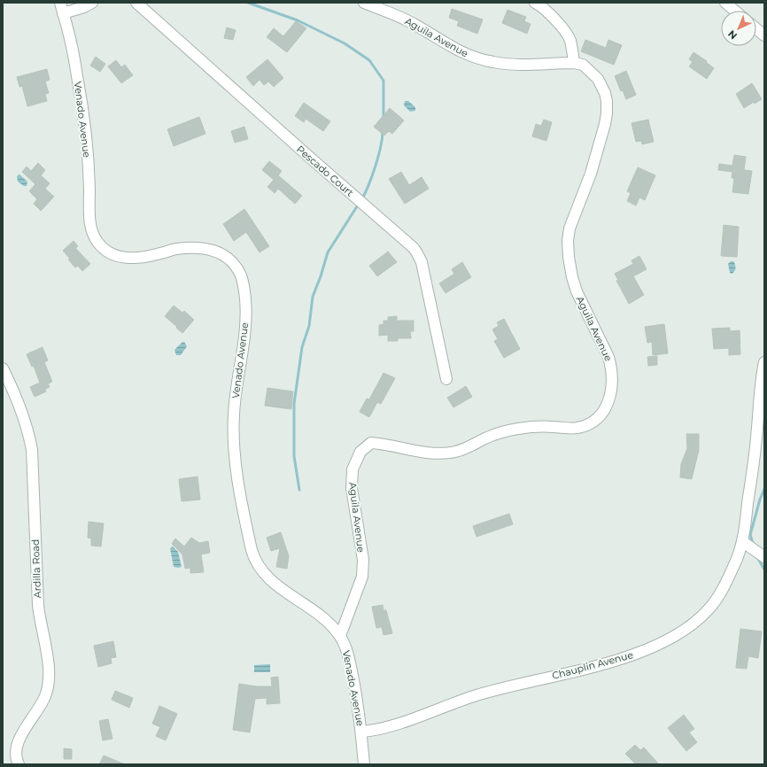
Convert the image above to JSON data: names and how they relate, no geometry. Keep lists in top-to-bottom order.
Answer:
{
  "streets": {
    "street": [
      "Aguila Avenue",
      "Venado Avenue",
      "Pescado Court",
      "Ardilla Road",
      "Chauplin Avenue"
    ]
  },
  "crossings": [
    ["Aguila Avenue", "Venado Avenue"],
    ["Venado Avenue", "Chauplin Avenue"]
  ],
  "north": "bottom left"
}
